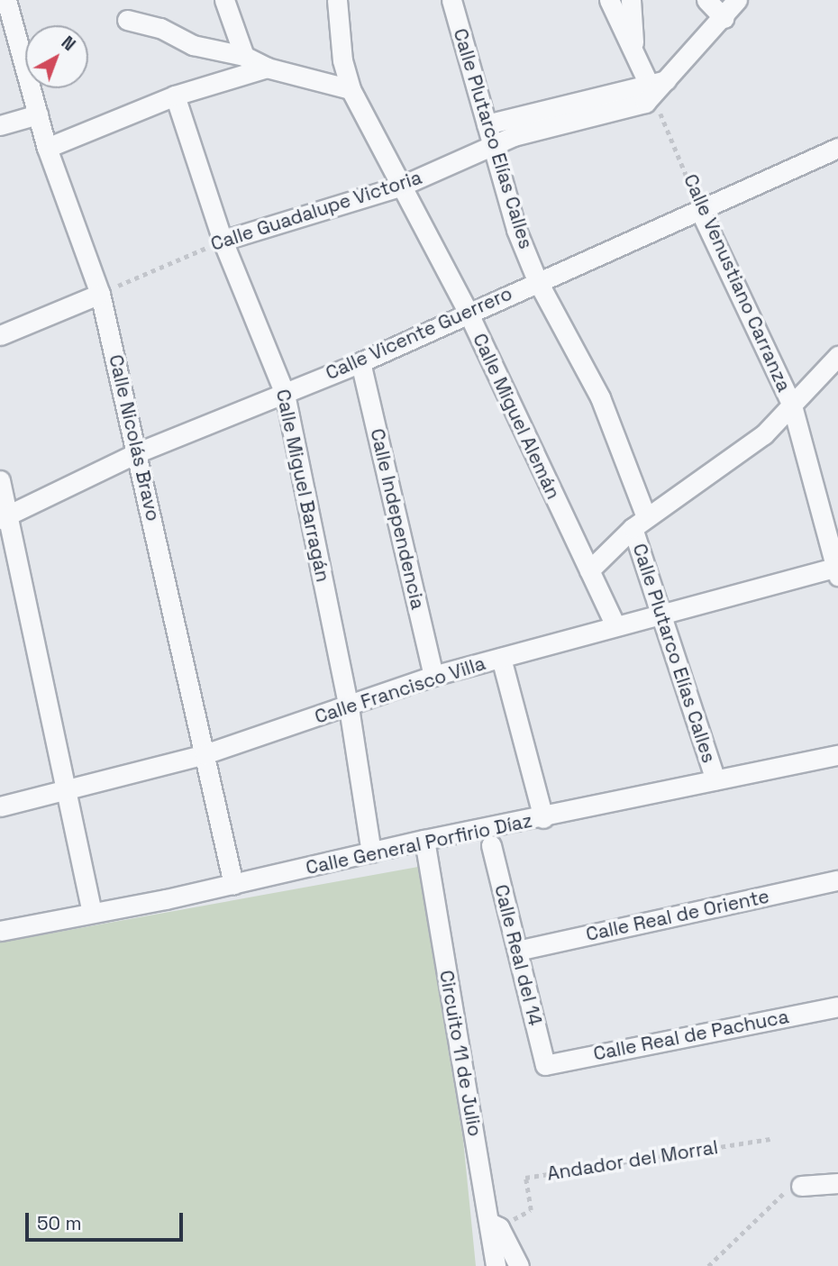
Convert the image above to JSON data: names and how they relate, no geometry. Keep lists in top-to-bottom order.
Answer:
{
  "streets": {
    "street": [
      "Calle Plutarco Elías Calles",
      "Calle Guadalupe Victoria",
      "Calle Venustiano Carranza",
      "Calle Vicente Guerrero",
      "Calle Miguel Alemán",
      "Calle Nicolás Bravo",
      "Calle Miguel Barragán",
      "Calle Independencia",
      "Calle Francisco Villa",
      "Calle General Porfirio Díaz",
      "Calle Real de Oriente",
      "Calle Real del 14",
      "Calle Real de Pachuca",
      "Circuito 11 de Julio"
    ],
    "path": ["Andador del Morral"]
  },
  "crossings": [
    ["Calle Plutarco Elías Calles", "Calle Guadalupe Victoria"],
    ["Calle Plutarco Elías Calles", "Calle Vicente Guerrero"],
    ["Calle Plutarco Elías Calles", "Calle Francisco Villa"],
    ["Calle Plutarco Elías Calles", "Calle General Porfirio Díaz"],
    ["Calle Guadalupe Victoria", "Calle Venustiano Carranza"],
    ["Calle Guadalupe Victoria", "Calle Miguel Alemán"],
    ["Calle Guadalupe Victoria", "Calle Nicolás Bravo"],
    ["Calle Guadalupe Victoria", "Calle Miguel Barragán"],
    ["Calle Venustiano Carranza", "Calle Vicente Guerrero"],
    ["Calle Venustiano Carranza", "Calle Francisco Villa"],
    ["Calle Vicente Guerrero", "Calle Miguel Alemán"],
    ["Calle Vicente Guerrero", "Calle Nicolás Bravo"],
    ["Calle Vicente Guerrero", "Calle Miguel Barragán"],
    ["Calle Vicente Guerrero", "Calle Independencia"],
    ["Calle Miguel Alemán", "Calle Francisco Villa"],
    ["Calle Nicolás Bravo", "Calle Francisco Villa"],
    ["Calle Nicolás Bravo", "Calle General Porfirio Díaz"],
    ["Calle Miguel Barragán", "Calle Francisco Villa"],
    ["Calle Miguel Barragán", "Calle General Porfirio Díaz"],
    ["Calle Independencia", "Calle Francisco Villa"],
    ["Calle General Porfirio Díaz", "Circuito 11 de Julio"],
    ["Calle Real de Oriente", "Calle Real del 14"],
    ["Calle Real del 14", "Calle Real de Pachuca"],
    ["Circuito 11 de Julio", "Andador del Morral"]
  ],
  "scale_bar": "50 m",
  "north": "top right"
}
